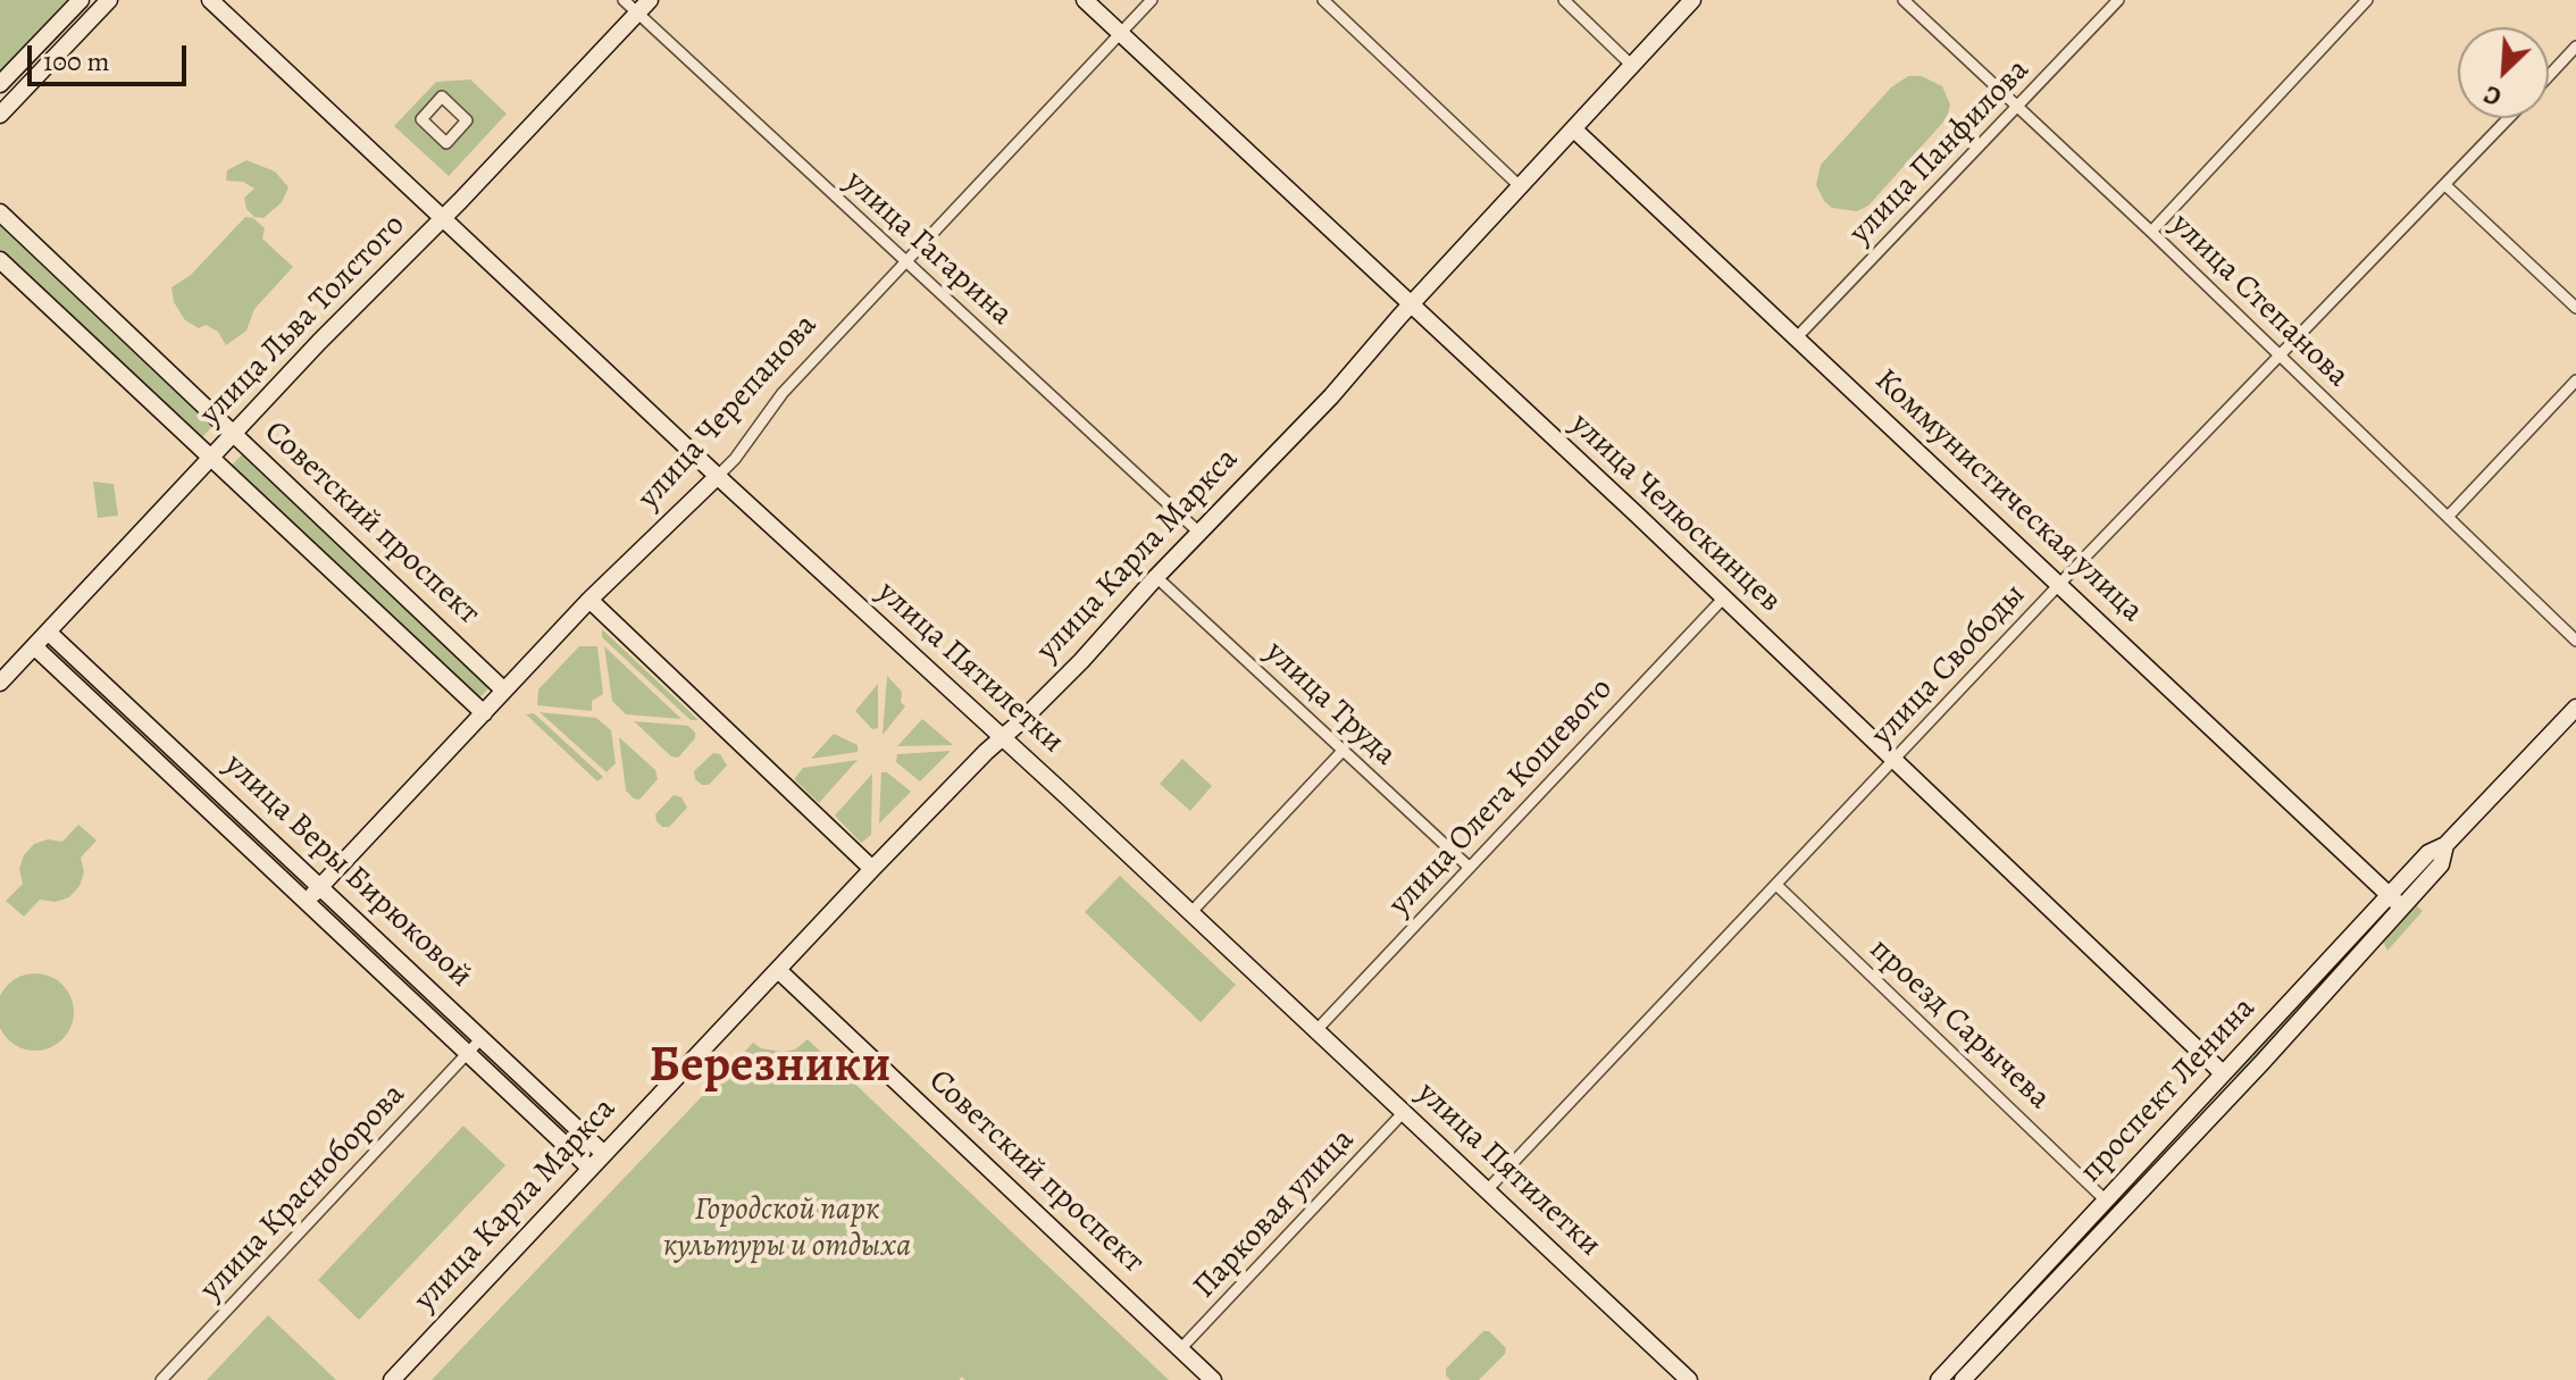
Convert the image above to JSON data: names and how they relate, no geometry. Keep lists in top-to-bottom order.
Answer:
{
  "streets": {
    "main road": [
      "улица Льва Толстого",
      "улица Черепанова",
      "Коммунистическая улица",
      "улица Челюскинцев",
      "Советский проспект",
      "улица Карла Маркса",
      "улица Пятилетки",
      "улица Веры Бирюковой",
      "проспект Ленина"
    ],
    "street": [
      "улица Панфилова",
      "улица Гагарина",
      "улица Степанова",
      "улица Свободы",
      "улица Труда",
      "улица Олега Кошевого",
      "проезд Сарычева",
      "улица Красноборова",
      "Парковая улица"
    ]
  },
  "crossings": [
    ["улица Панфилова", "улица Степанова"],
    ["улица Панфилова", "Коммунистическая улица"],
    ["улица Гагарина", "улица Льва Толстого"],
    ["улица Гагарина", "улица Черепанова"],
    ["улица Гагарина", "улица Карла Маркса"],
    ["улица Степанова", "улица Свободы"],
    ["улица Льва Толстого", "Советский проспект"],
    ["улица Льва Толстого", "улица Пятилетки"],
    ["улица Льва Толстого", "улица Веры Бирюковой"],
    ["улица Черепанова", "улица Челюскинцев"],
    ["улица Черепанова", "Советский проспект"],
    ["улица Черепанова", "улица Пятилетки"],
    ["улица Черепанова", "улица Веры Бирюковой"],
    ["Коммунистическая улица", "улица Карла Маркса"],
    ["Коммунистическая улица", "улица Свободы"],
    ["Коммунистическая улица", "проспект Ленина"],
    ["улица Челюскинцев", "улица Карла Маркса"],
    ["улица Челюскинцев", "улица Свободы"],
    ["улица Челюскинцев", "улица Олега Кошевого"],
    ["улица Челюскинцев", "проспект Ленина"],
    ["Советский проспект", "улица Карла Маркса"],
    ["Советский проспект", "Парковая улица"],
    ["улица Карла Маркса", "улица Пятилетки"],
    ["улица Карла Маркса", "улица Труда"],
    ["улица Карла Маркса", "улица Веры Бирюковой"],
    ["улица Свободы", "улица Пятилетки"],
    ["улица Свободы", "проезд Сарычева"],
    ["улица Пятилетки", "улица Олега Кошевого"],
    ["улица Пятилетки", "Парковая улица"],
    ["улица Труда", "улица Олега Кошевого"],
    ["улица Веры Бирюковой", "улица Красноборова"],
    ["проезд Сарычева", "проспект Ленина"]
  ],
  "districts": ["Березники"],
  "parks": ["Городской парк культуры и отдыха"],
  "scale_bar": "100 m",
  "north": "bottom left"
}
